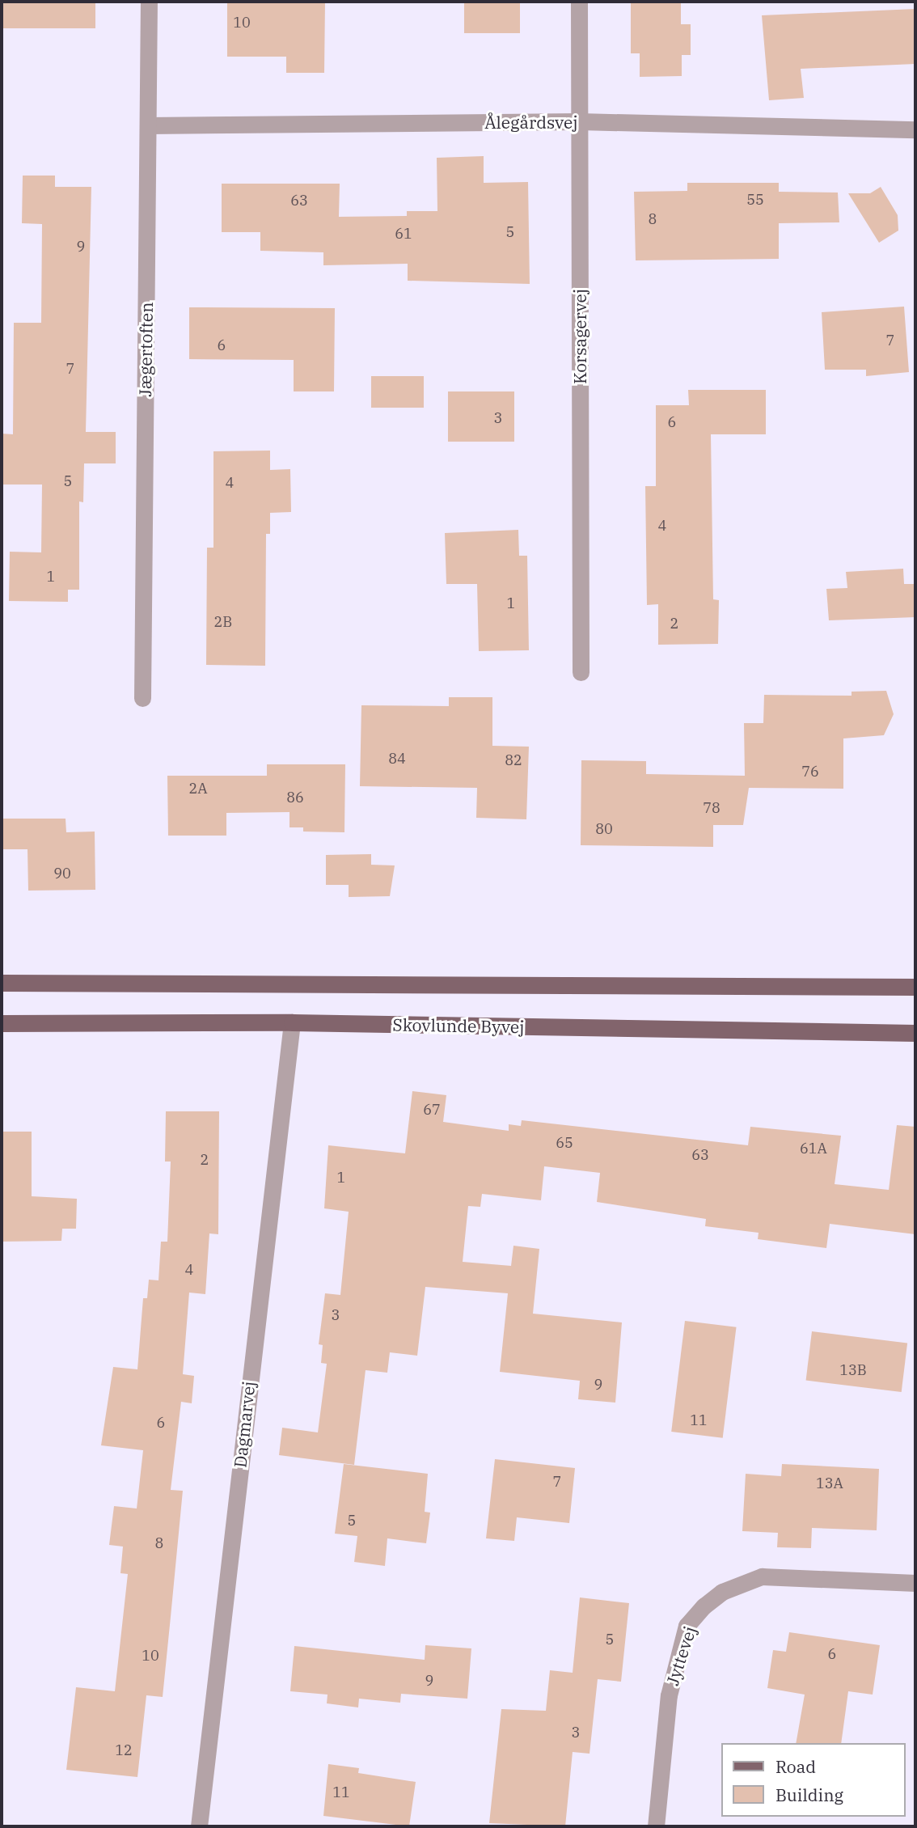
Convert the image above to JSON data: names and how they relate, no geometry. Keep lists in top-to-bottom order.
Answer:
{
  "streets": {
    "main road": ["Skovlunde Byvej"],
    "street": [
      "Ålegårdsvej",
      "Korsagervej",
      "Jægertoften",
      "Dagmarvej",
      "Jyttevej"
    ]
  },
  "crossings": [
    ["Ålegårdsvej", "Korsagervej"],
    ["Ålegårdsvej", "Jægertoften"],
    ["Skovlunde Byvej", "Dagmarvej"]
  ],
  "house_numbers": [
    "10",
    "55",
    "63",
    "8",
    "5",
    "61",
    "9",
    "7",
    "6",
    "7",
    "3",
    "6",
    "5",
    "4",
    "4",
    "1",
    "1",
    "2B",
    "2",
    "84",
    "82",
    "76",
    "2A",
    "86",
    "78",
    "80",
    "90",
    "67",
    "65",
    "61A",
    "63",
    "2",
    "1",
    "4",
    "3",
    "13B",
    "9",
    "11",
    "6",
    "7",
    "13A",
    "5",
    "8",
    "5",
    "6",
    "10",
    "9",
    "3",
    "12",
    "11"
  ],
  "legend": ["Road", "Building"]
}
